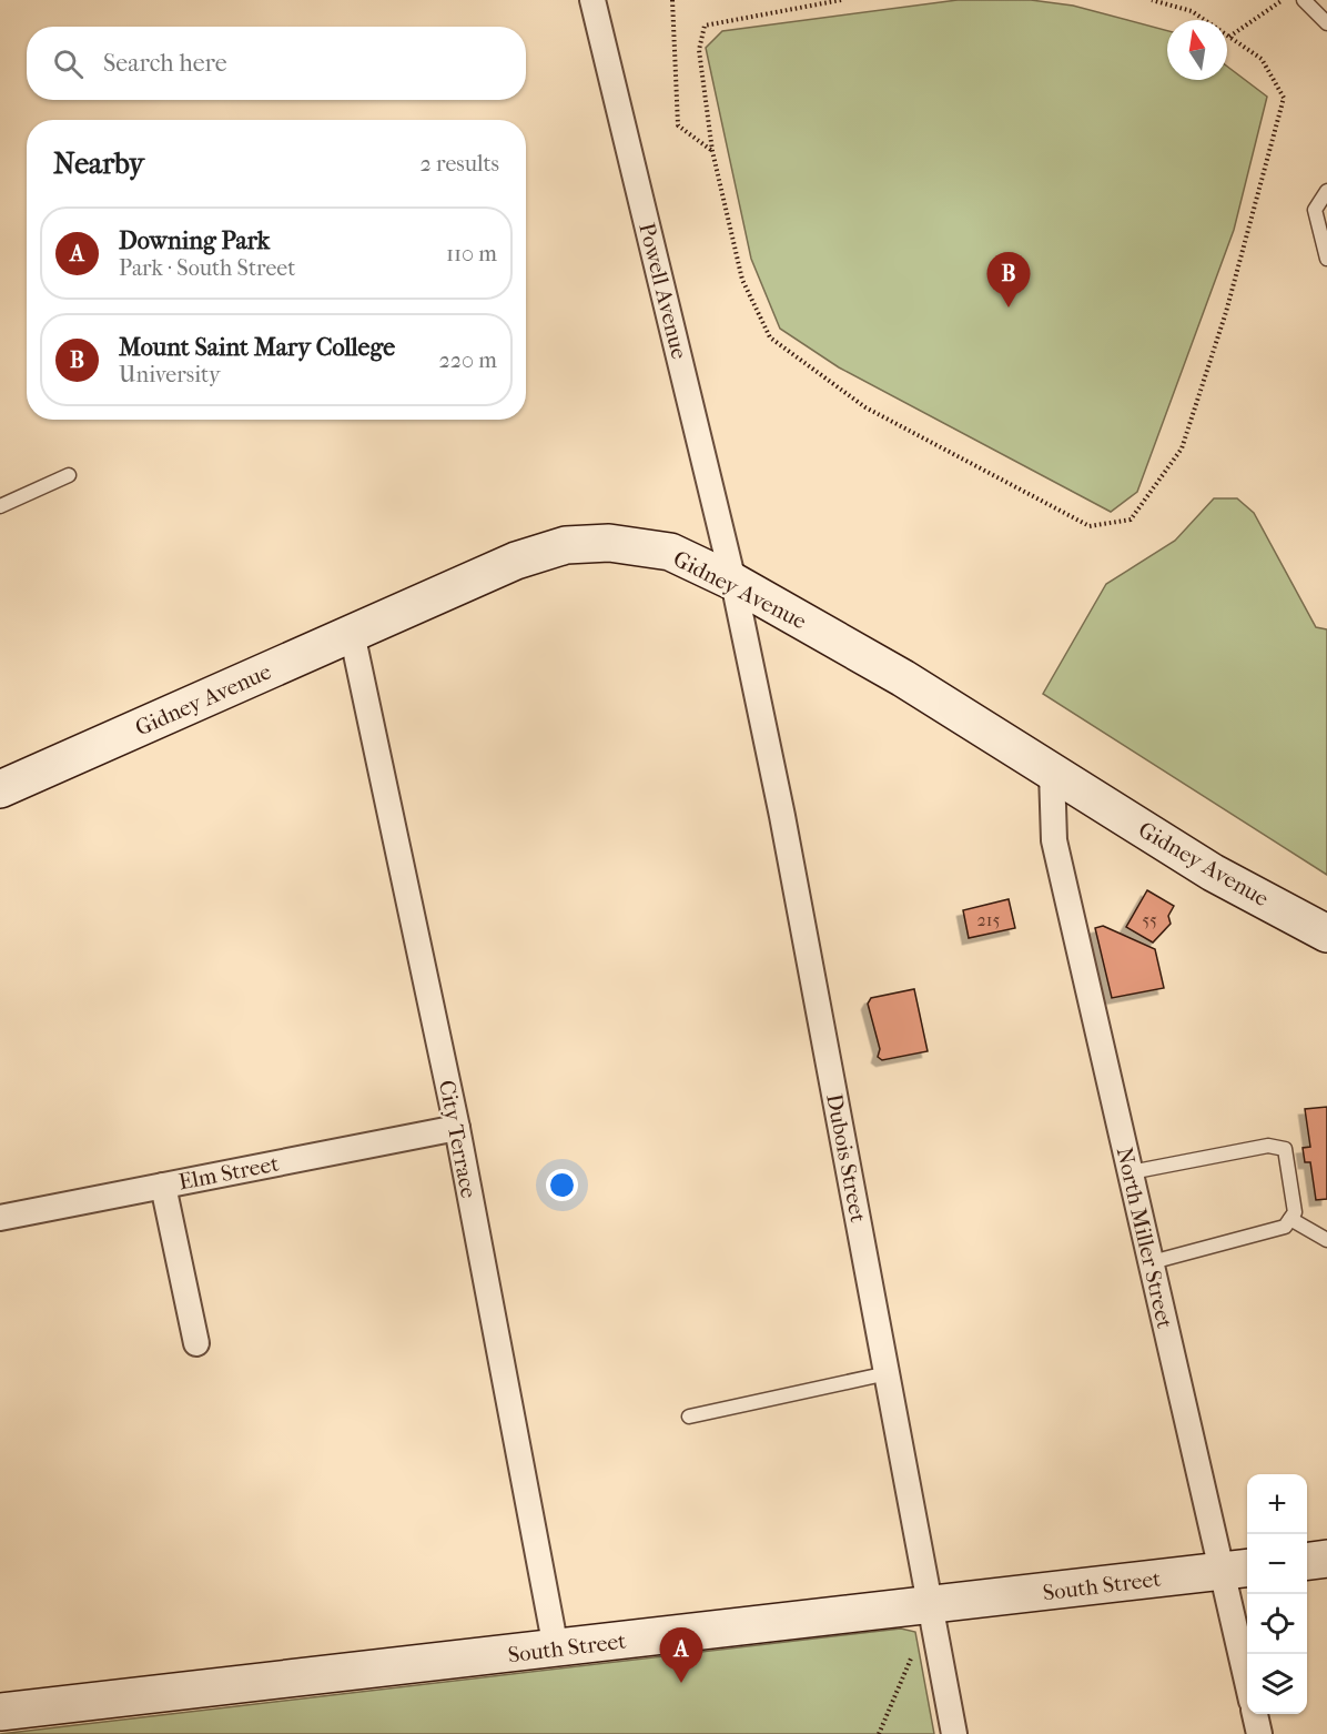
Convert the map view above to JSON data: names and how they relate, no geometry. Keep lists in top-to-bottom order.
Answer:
{
  "streets": {
    "street": [
      "Powell Avenue",
      "Gidney Avenue",
      "City Terrace",
      "Dubois Street",
      "Elm Street",
      "North Miller Street",
      "South Street"
    ]
  },
  "crossings": [
    ["Powell Avenue", "Gidney Avenue"],
    ["Powell Avenue", "Dubois Street"],
    ["Gidney Avenue", "City Terrace"],
    ["Gidney Avenue", "Dubois Street"],
    ["Gidney Avenue", "North Miller Street"],
    ["City Terrace", "Elm Street"],
    ["City Terrace", "South Street"],
    ["Dubois Street", "South Street"],
    ["North Miller Street", "South Street"]
  ],
  "house_numbers": ["215", "55"],
  "north": "top",
  "page": {
    "search": "Search here",
    "heading": ["Nearby", "2 results"],
    "list": [
      {
        "mark": "A",
        "name": "Downing Park",
        "note": "Park · South Street",
        "value": "110 m"
      },
      {
        "mark": "B",
        "name": "Mount Saint Mary College",
        "note": "University",
        "value": "220 m"
      }
    ],
    "pins": ["B", "A"],
    "map_buttons": ["+", "−"]
  }
}
